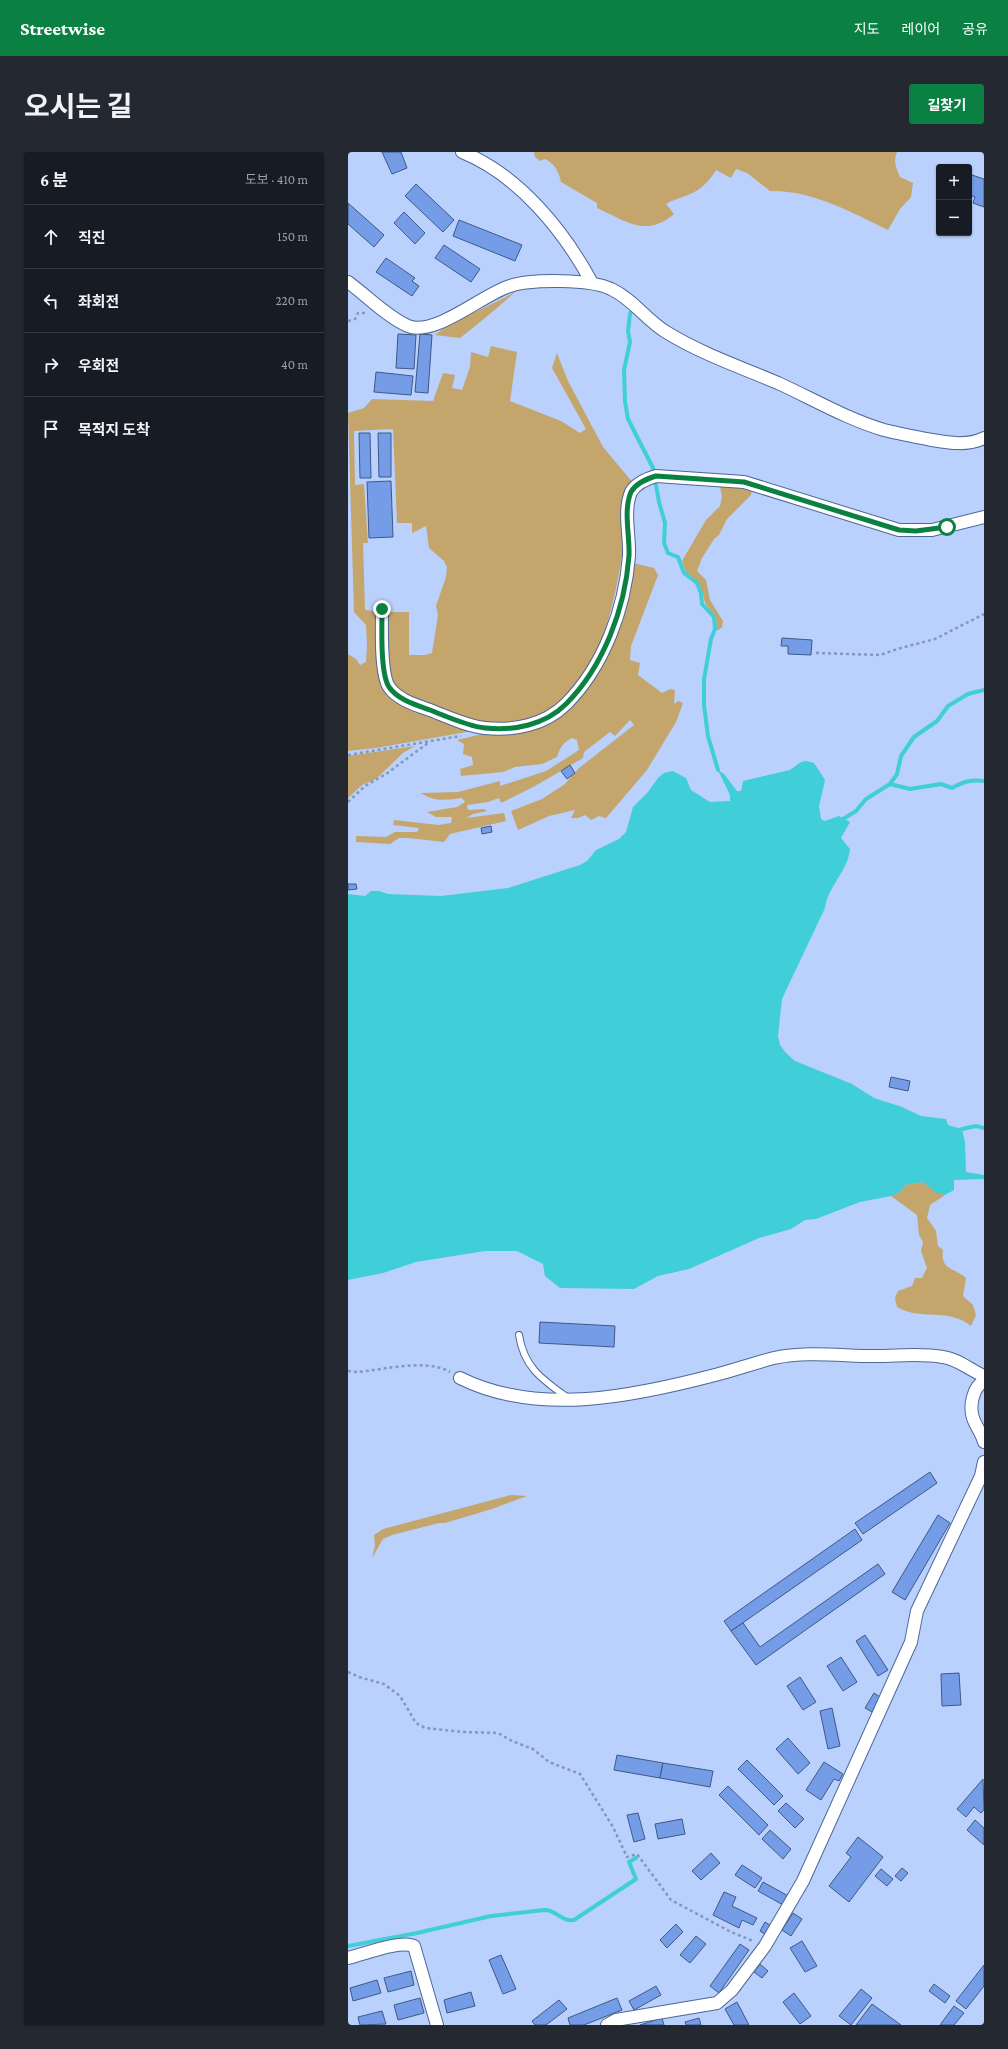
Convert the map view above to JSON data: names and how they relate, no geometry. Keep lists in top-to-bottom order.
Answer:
{
  "page": {
    "header": "Streetwise",
    "nav": ["지도", "레이어", "공유"],
    "title": "오시는 길",
    "buttons": "길찾기",
    "heading": ["6 분", "도보 · 410 m"],
    "map_buttons": ["+", "−"],
    "list": [
      ["직진", "150 m"],
      ["좌회전", "220 m"],
      ["우회전", "40 m"],
      "목적지 도착"
    ]
  }
}
